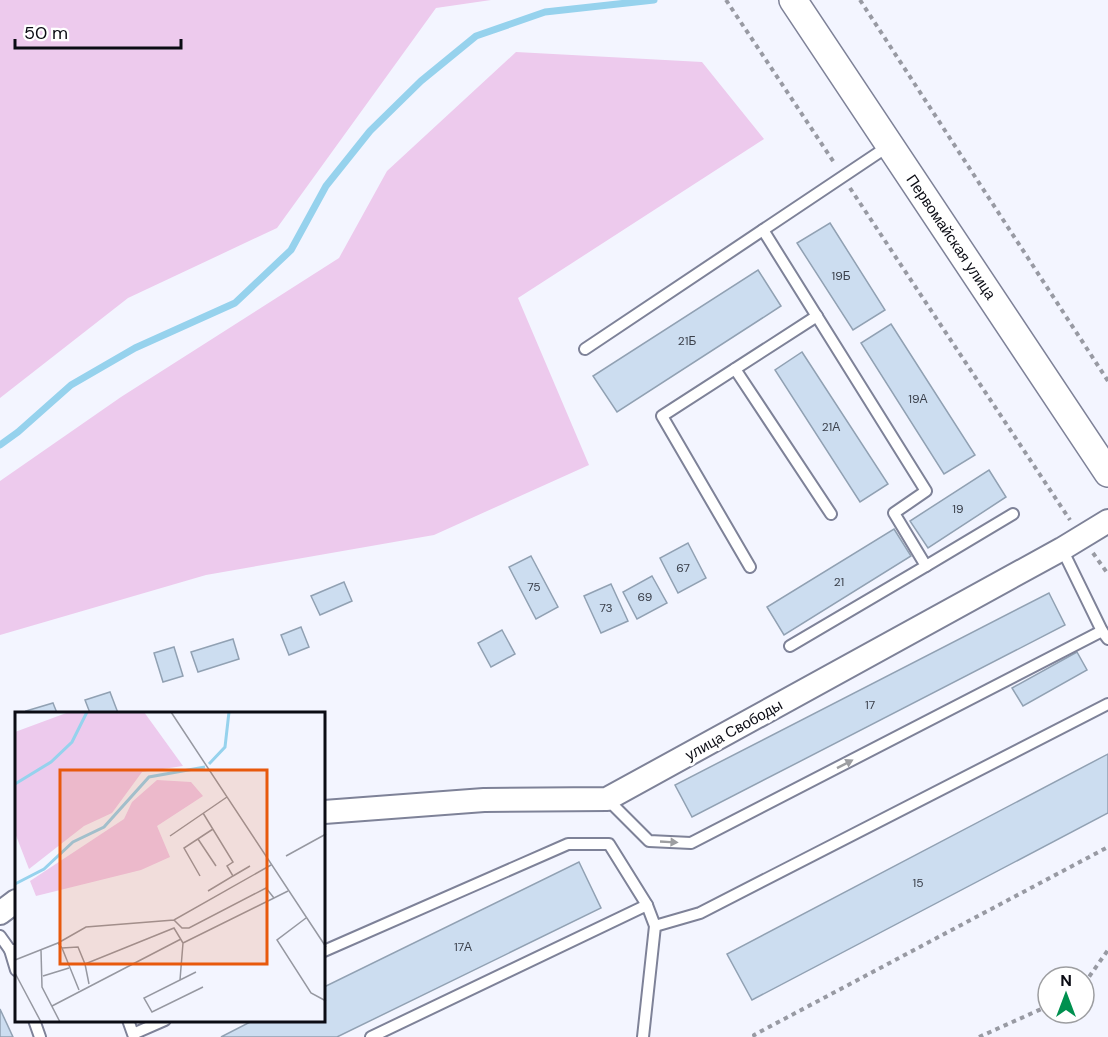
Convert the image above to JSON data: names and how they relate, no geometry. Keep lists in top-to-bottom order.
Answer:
{
  "streets": {
    "street": ["Первомайская улица", "улица Свободы"]
  },
  "house_numbers": [
    "19Б",
    "21Б",
    "19А",
    "21А",
    "19",
    "67",
    "21",
    "75",
    "69",
    "73",
    "17",
    "15",
    "17А"
  ],
  "scale_bar": "50 m",
  "north": "top"
}
